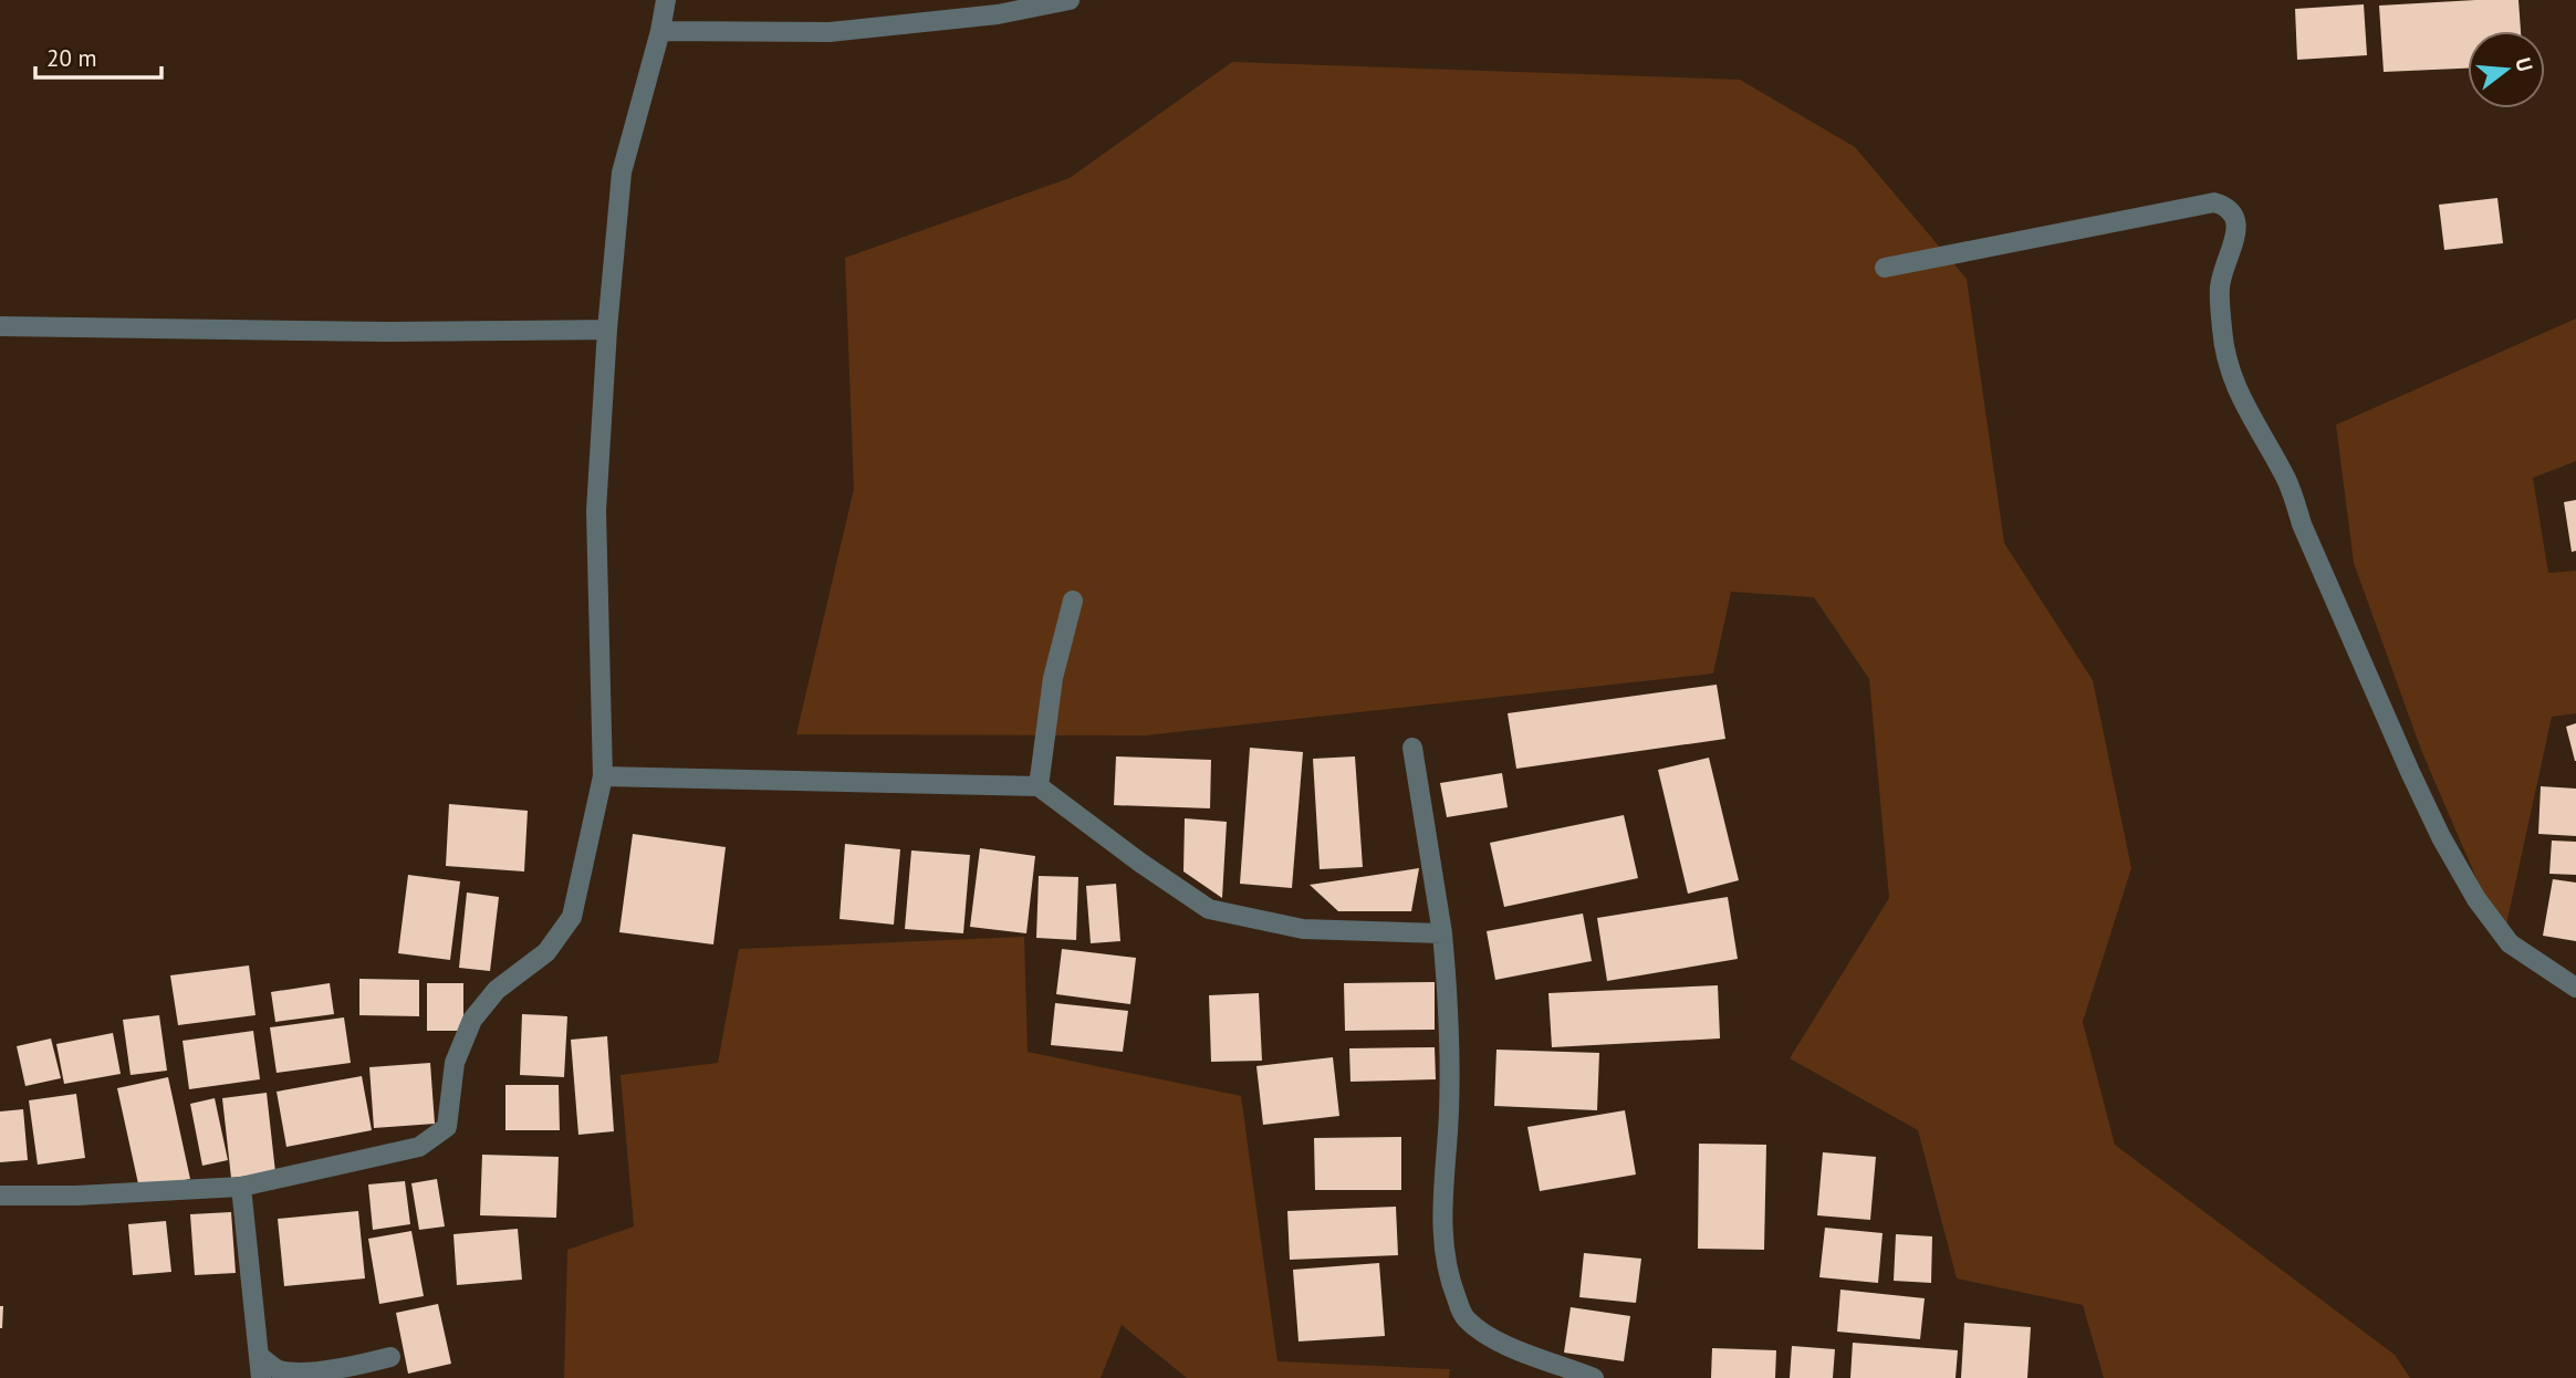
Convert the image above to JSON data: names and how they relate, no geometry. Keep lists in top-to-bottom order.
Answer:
{
  "scale_bar": "20 m",
  "north": "right"
}
